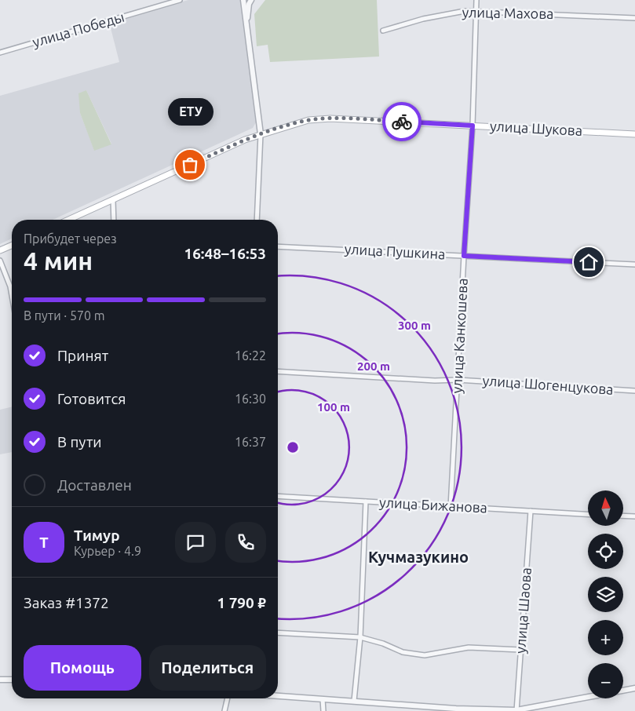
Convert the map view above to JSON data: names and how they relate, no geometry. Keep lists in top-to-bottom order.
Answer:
{
  "streets": {
    "main road": ["улица Шукова"],
    "street": [
      "улица Махова",
      "улица Победы",
      "улица Пушкина",
      "улица Канкошева",
      "улица Шогенцукова",
      "улица Бижанова",
      "улица Шаова"
    ]
  },
  "crossings": [
    ["улица Махова", "улица Канкошева"],
    ["улица Шукова", "улица Канкошева"],
    ["улица Пушкина", "улица Канкошева"],
    ["улица Канкошева", "улица Шогенцукова"],
    ["улица Канкошева", "улица Бижанова"],
    ["улица Бижанова", "улица Шаова"]
  ],
  "districts": ["Кучмазукино"],
  "places": ["ЕТУ"],
  "north": "top",
  "page": {
    "bubble": "ЕТУ",
    "heading": ["4 мин", "Прибудет через", "16:48–16:53"],
    "panel": [
      "Тимур",
      "Курьер · 4.9",
      "Заказ #1372",
      "1 790 ₽"
    ],
    "bar": "В пути · 570 m",
    "list": [
      ["Принят", "16:22"],
      ["Готовится", "16:30"],
      ["В пути", "16:37"],
      "Доставлен"
    ],
    "map_buttons": ["+", "−"],
    "round": "Т",
    "buttons": ["Помощь", "Поделиться"]
  },
  "rings": ["300 m", "200 m", "100 m"]
}
